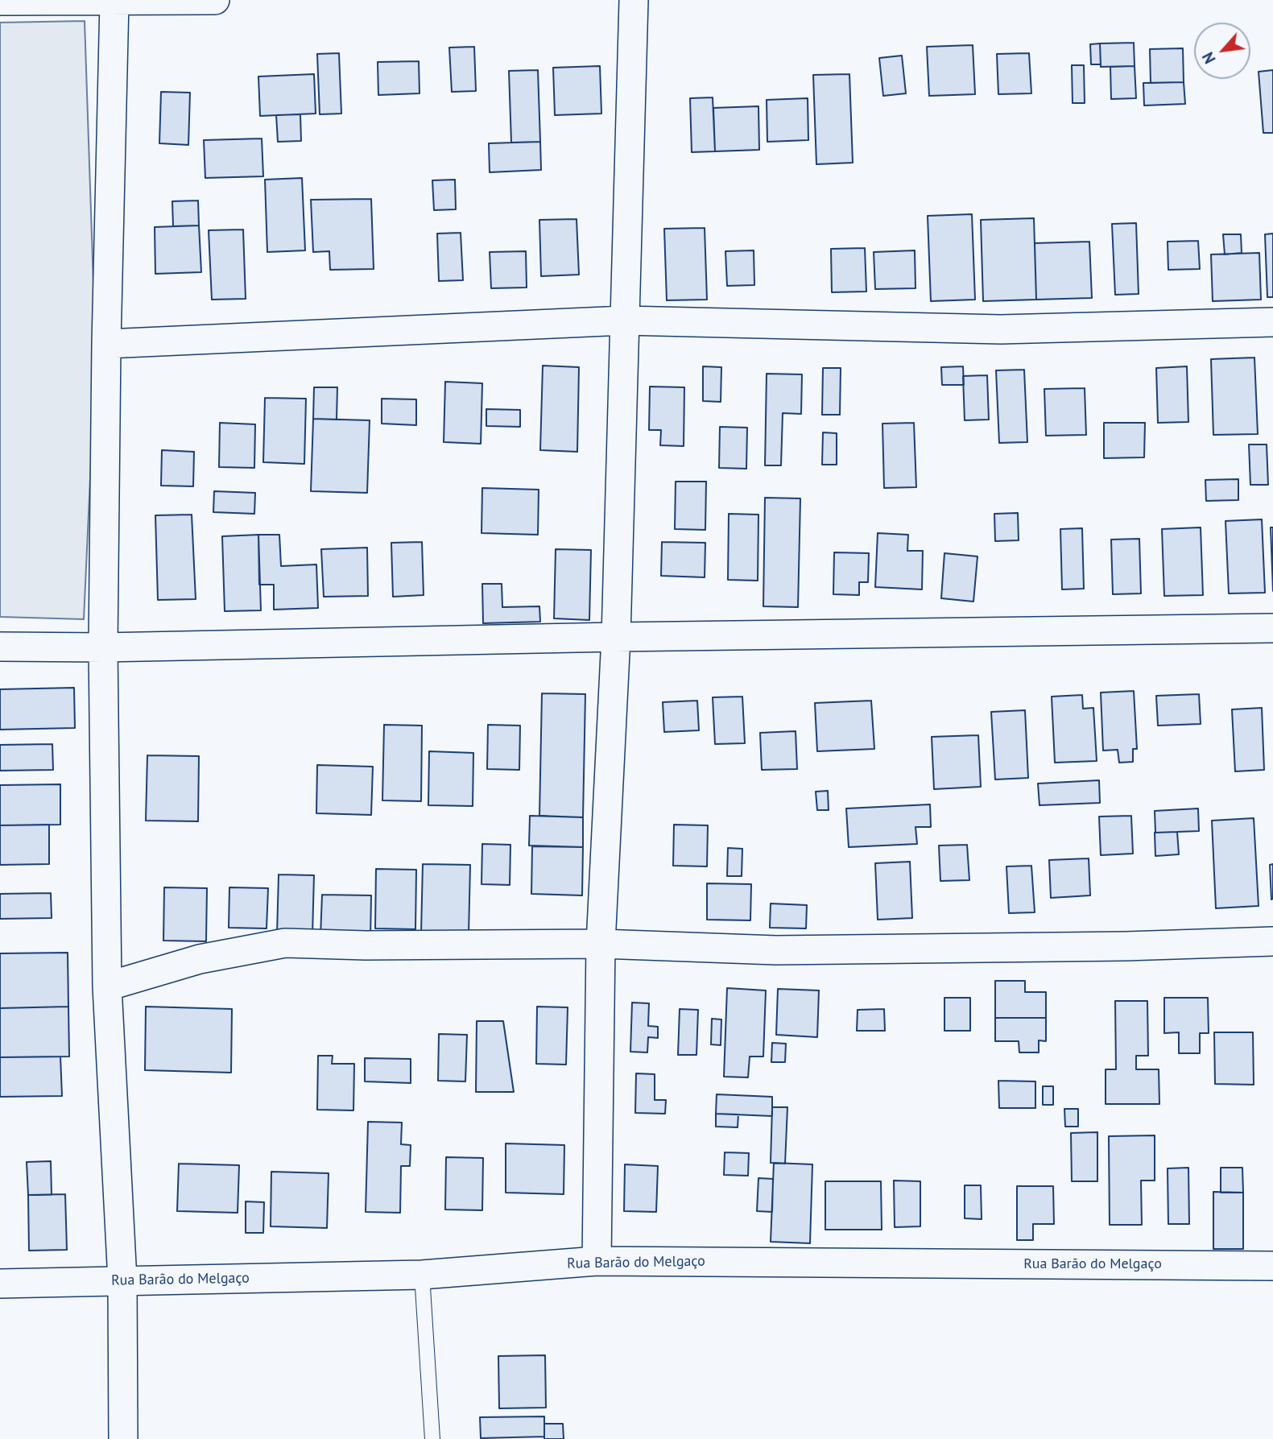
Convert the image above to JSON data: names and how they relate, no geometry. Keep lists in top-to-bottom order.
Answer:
{
  "streets": {
    "street": ["Rua Barão do Melgaço"]
  },
  "north": "bottom left"
}
